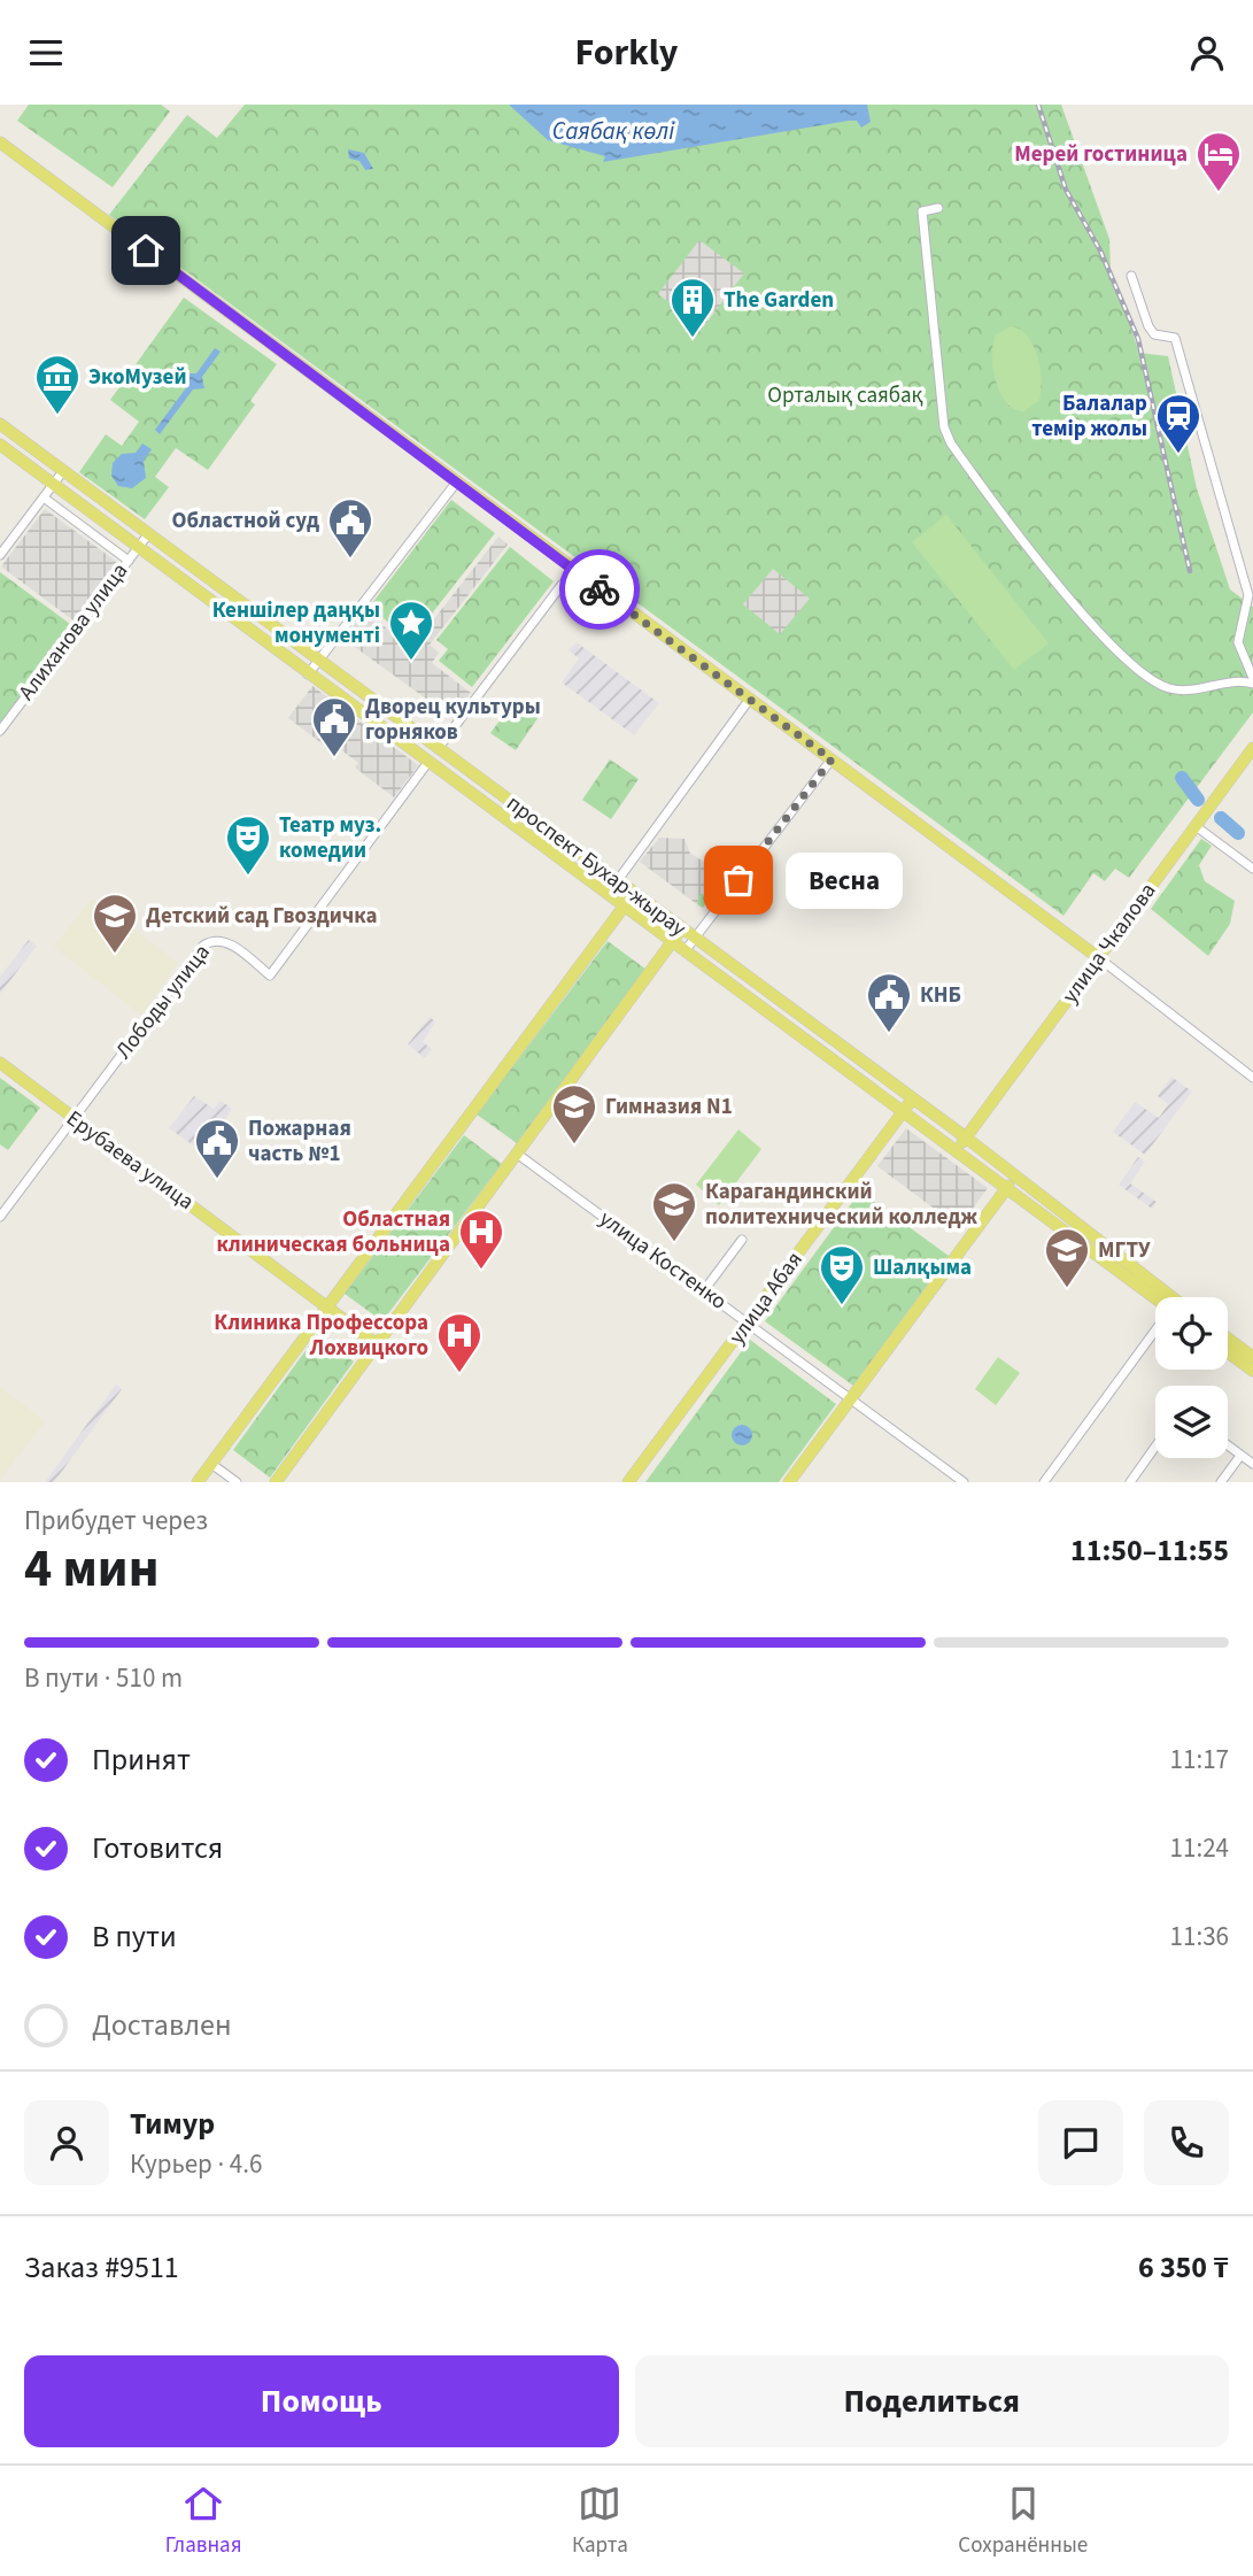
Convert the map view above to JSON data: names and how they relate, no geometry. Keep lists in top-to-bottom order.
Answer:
{
  "streets": {
    "main road": [
      "проспект Бухар-жырау",
      "улица Чкалова",
      "Ерубаева улица",
      "улица Абая"
    ],
    "street": ["Алиханова улица", "Лободы улица", "улица Костенко"]
  },
  "crossings": [
    ["Алиханова улица", "проспект Бухар-жырау"],
    ["проспект Бухар-жырау", "улица Чкалова"],
    ["проспект Бухар-жырау", "Лободы улица"],
    ["проспект Бухар-жырау", "улица Абая"],
    ["Лободы улица", "Ерубаева улица"],
    ["улица Костенко", "улица Абая"]
  ],
  "water": ["Саябақ көлі"],
  "parks": ["Орталық саябақ"],
  "places": {
    "hotel": ["Мерей гостиница"],
    "building": ["The Garden"],
    "museum": ["ЭкоМузей"],
    "station": ["Балалар темір жолы"],
    "public building": [
      "Областной суд",
      "Дворец культуры горняков",
      "КНБ",
      "Пожарная часть №1"
    ],
    "place": ["Кеншілер даңқы монументі"],
    "theatre": ["Театр муз. комедии", "Шалқыма"],
    "other": ["Весна"],
    "school or university": [
      "Детский сад Гвоздичка",
      "Гимназия N1",
      "Карагандинский политехнический колледж",
      "МГТУ"
    ],
    "hospital": ["Областная клиническая больница", "Клиника Профессора Лохвицкого"]
  },
  "page": {
    "header": "Forkly",
    "bubble": "Весна",
    "heading": ["4 мин", "Прибудет через", "11:50–11:55"],
    "panel": [
      "Тимур",
      "Курьер · 4.6",
      "Заказ #9511",
      "6 350 ₸"
    ],
    "bar": "В пути · 510 m",
    "list": [
      ["Принят", "11:17"],
      ["Готовится", "11:24"],
      ["В пути", "11:36"],
      "Доставлен"
    ],
    "buttons": ["Помощь", "Поделиться"],
    "tabs": ["Главная", "Карта", "Сохранённые"]
  }
}
